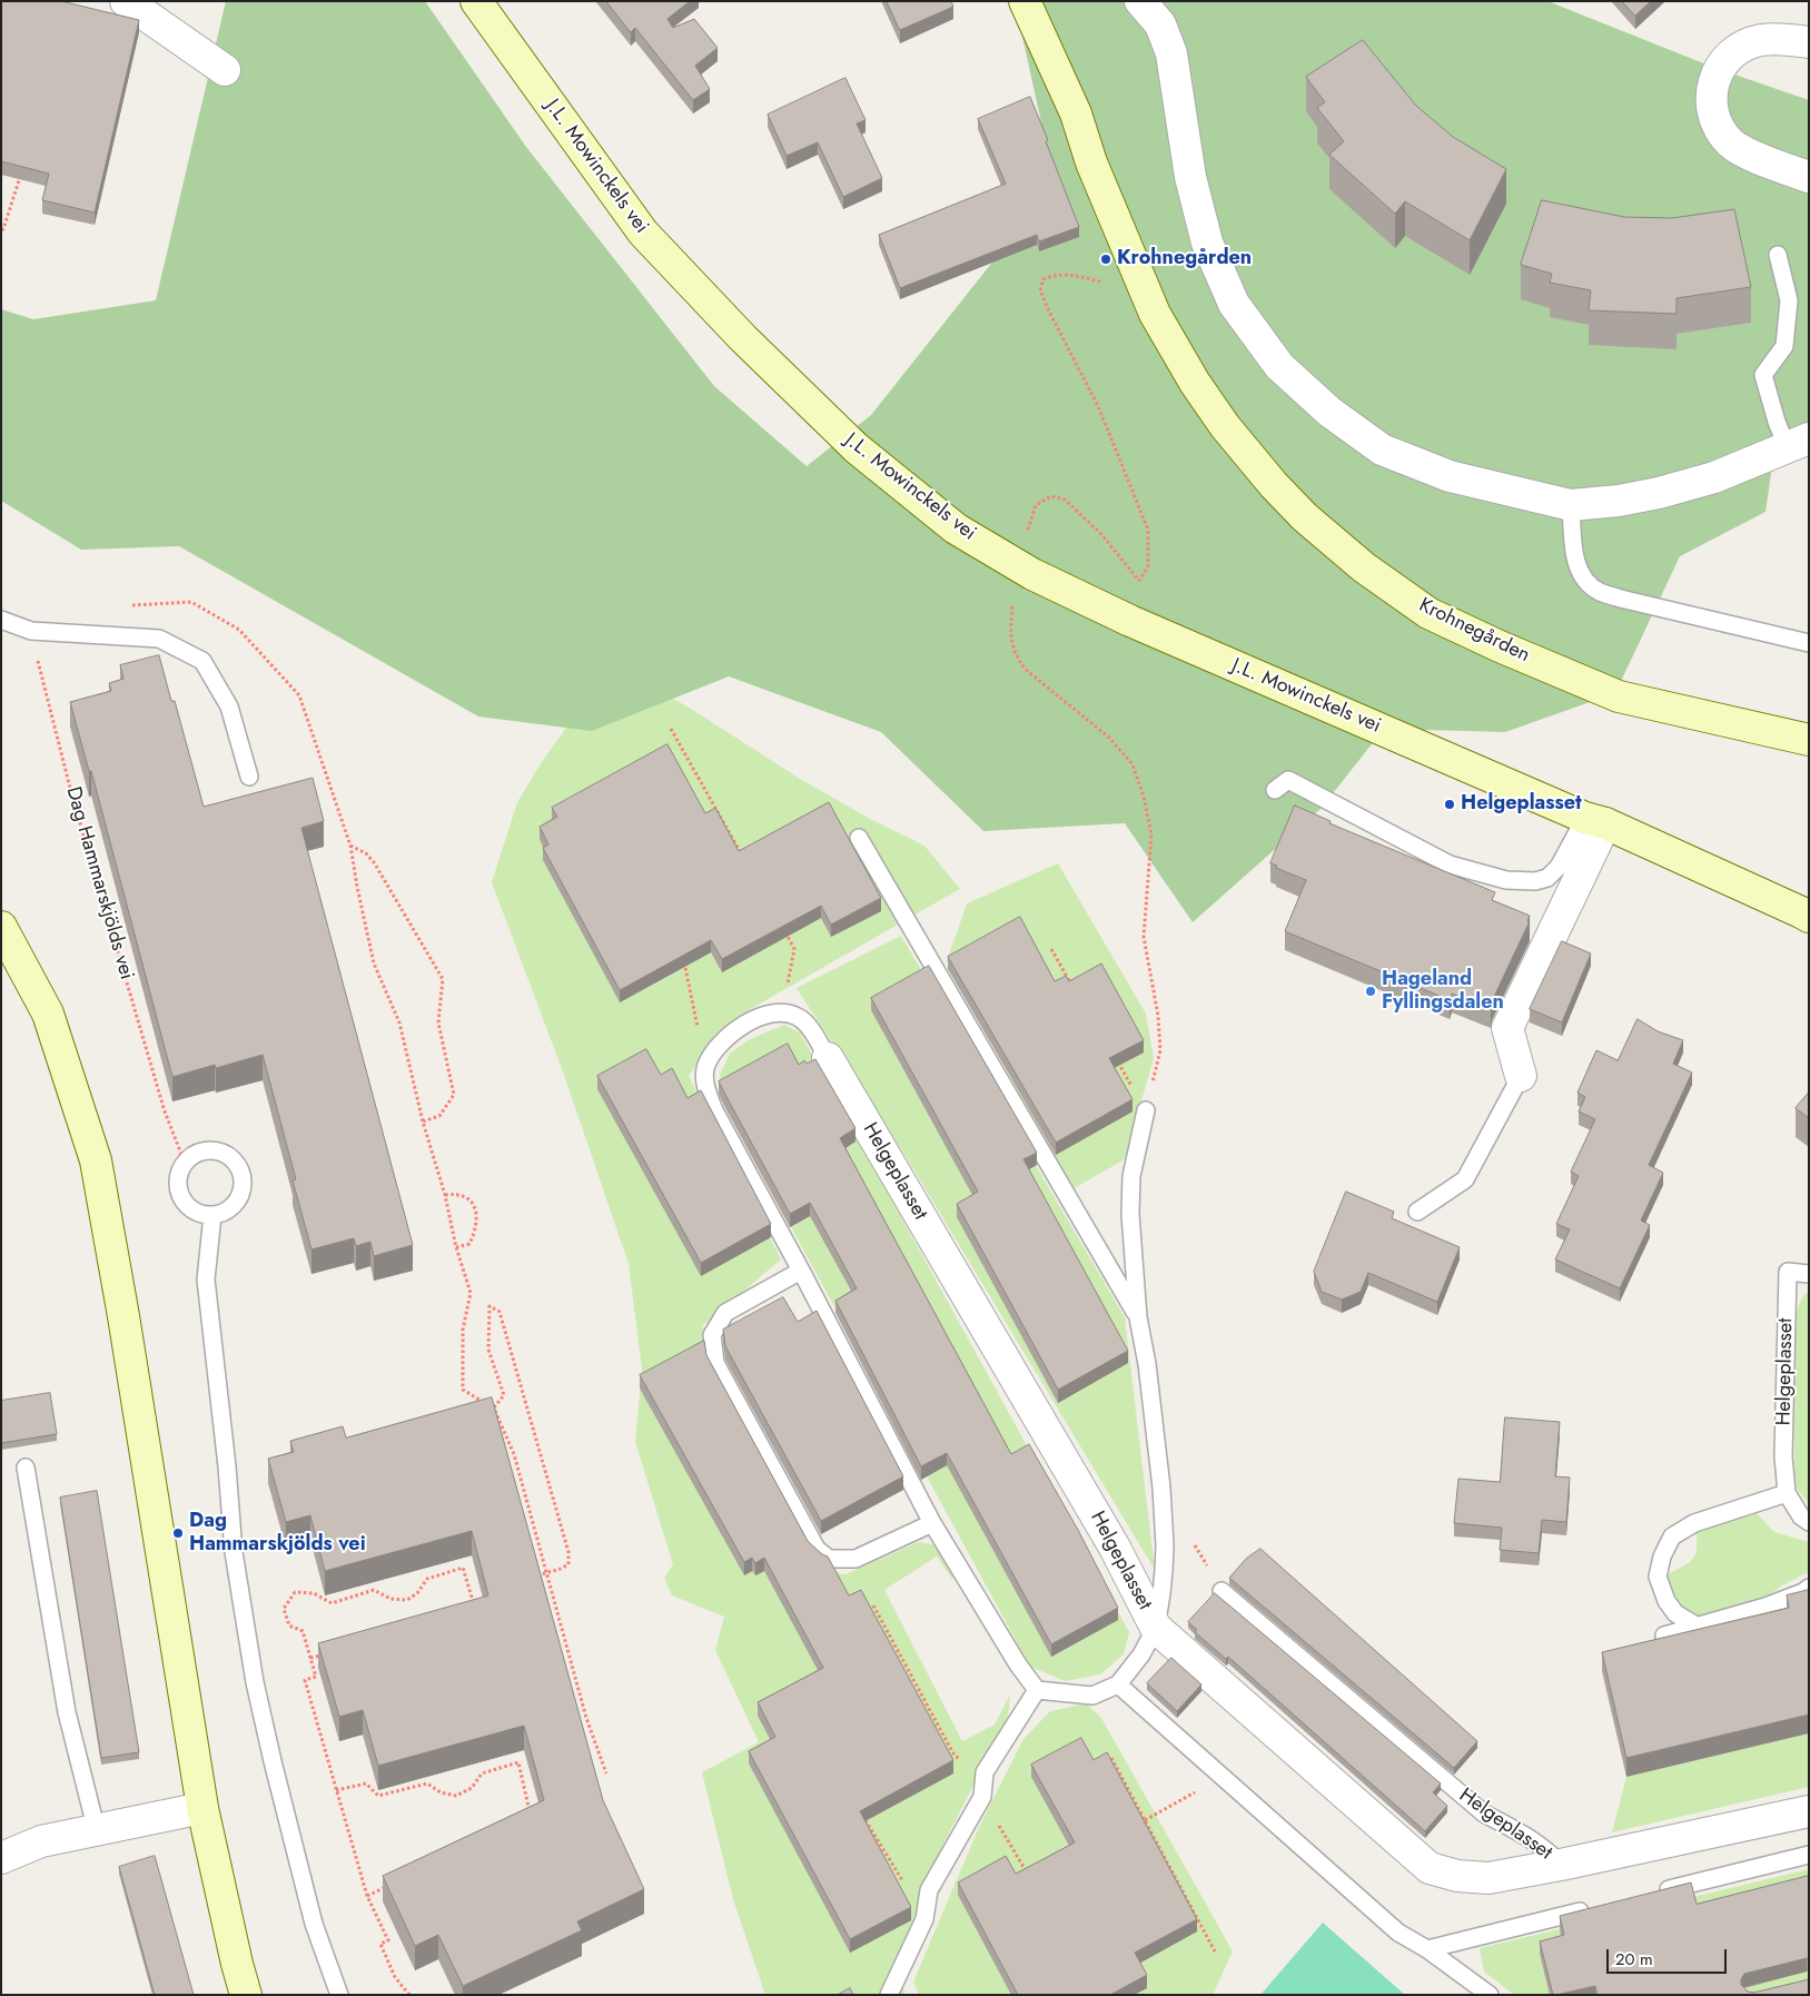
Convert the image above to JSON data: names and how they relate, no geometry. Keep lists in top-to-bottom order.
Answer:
{
  "streets": {
    "main road": ["J.L. Mowinckels vei", "Krohnegården"],
    "street": ["Helgeplasset"],
    "path": ["Dag Hammarskjölds vei"]
  },
  "places": [
    "Krohnegården",
    "Helgeplasset",
    "Hageland Fyllingsdalen",
    "Dag Hammarskjölds vei"
  ],
  "scale_bar": "20 m"
}
